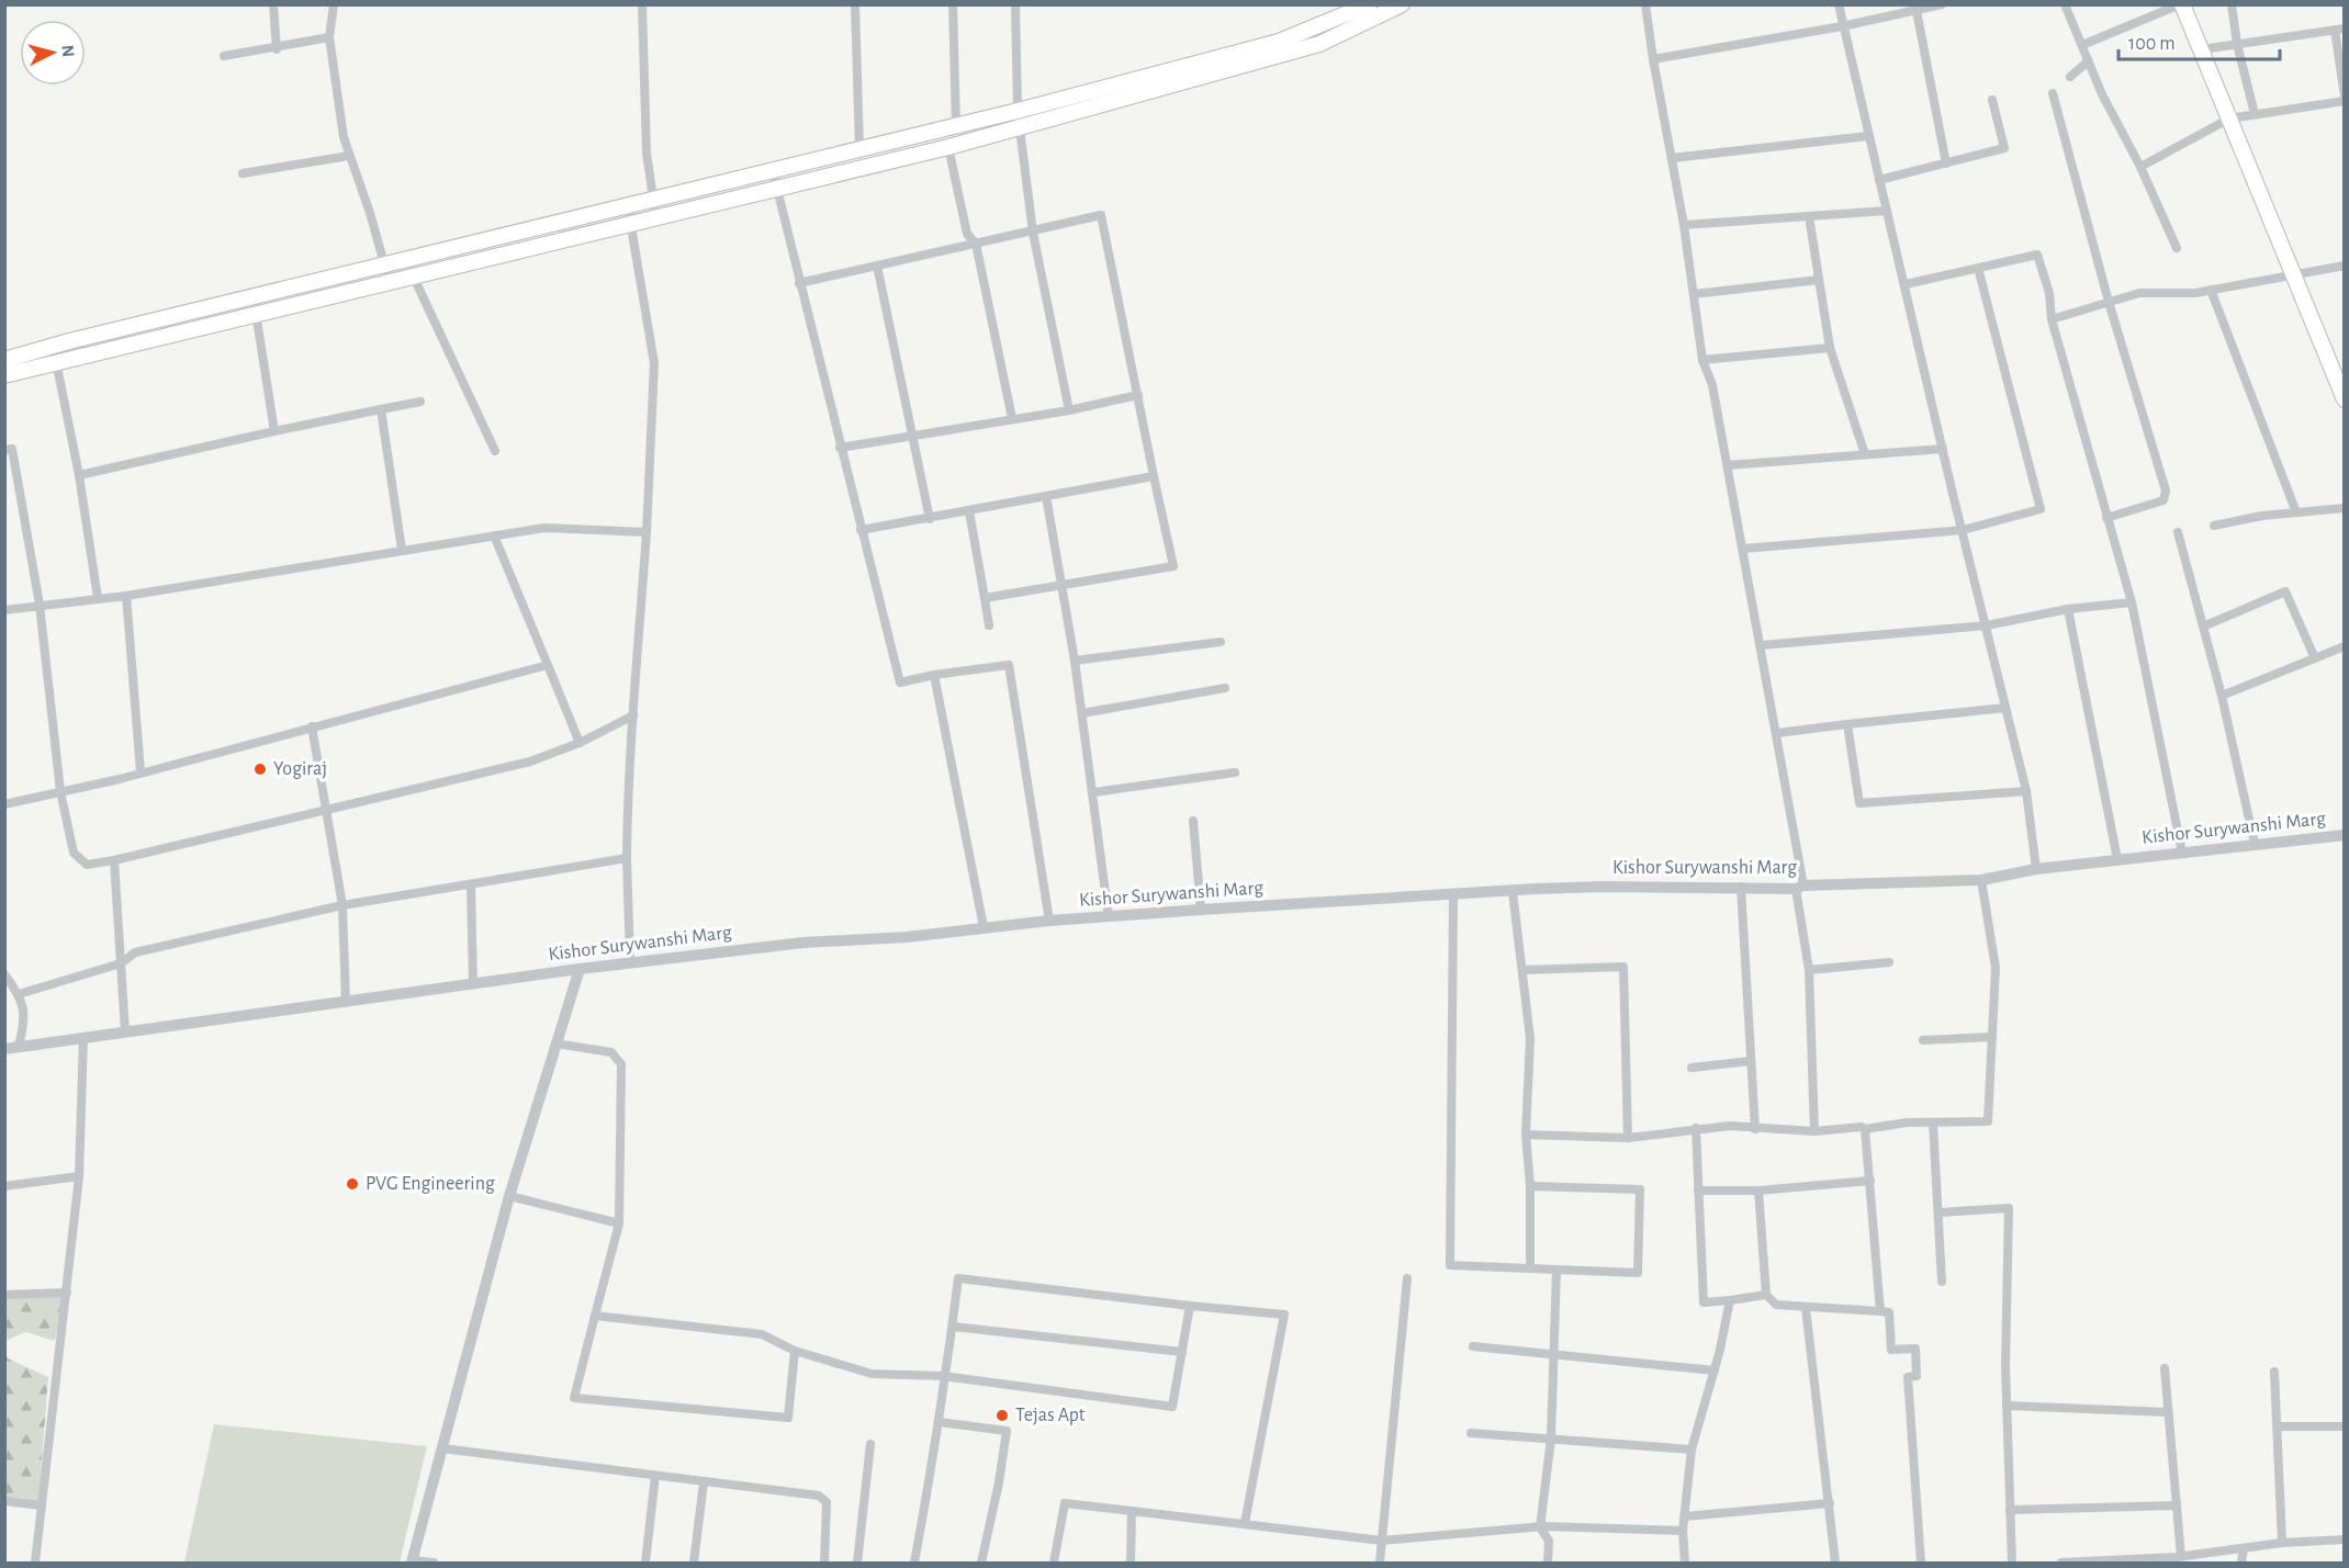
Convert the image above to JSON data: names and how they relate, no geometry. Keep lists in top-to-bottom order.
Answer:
{
  "streets": {
    "street": ["Kishor Surywanshi Marg"]
  },
  "places": ["Yogiraj", "PVG Engineering", "Tejas Apt"],
  "scale_bar": "100 m",
  "north": "right"
}
